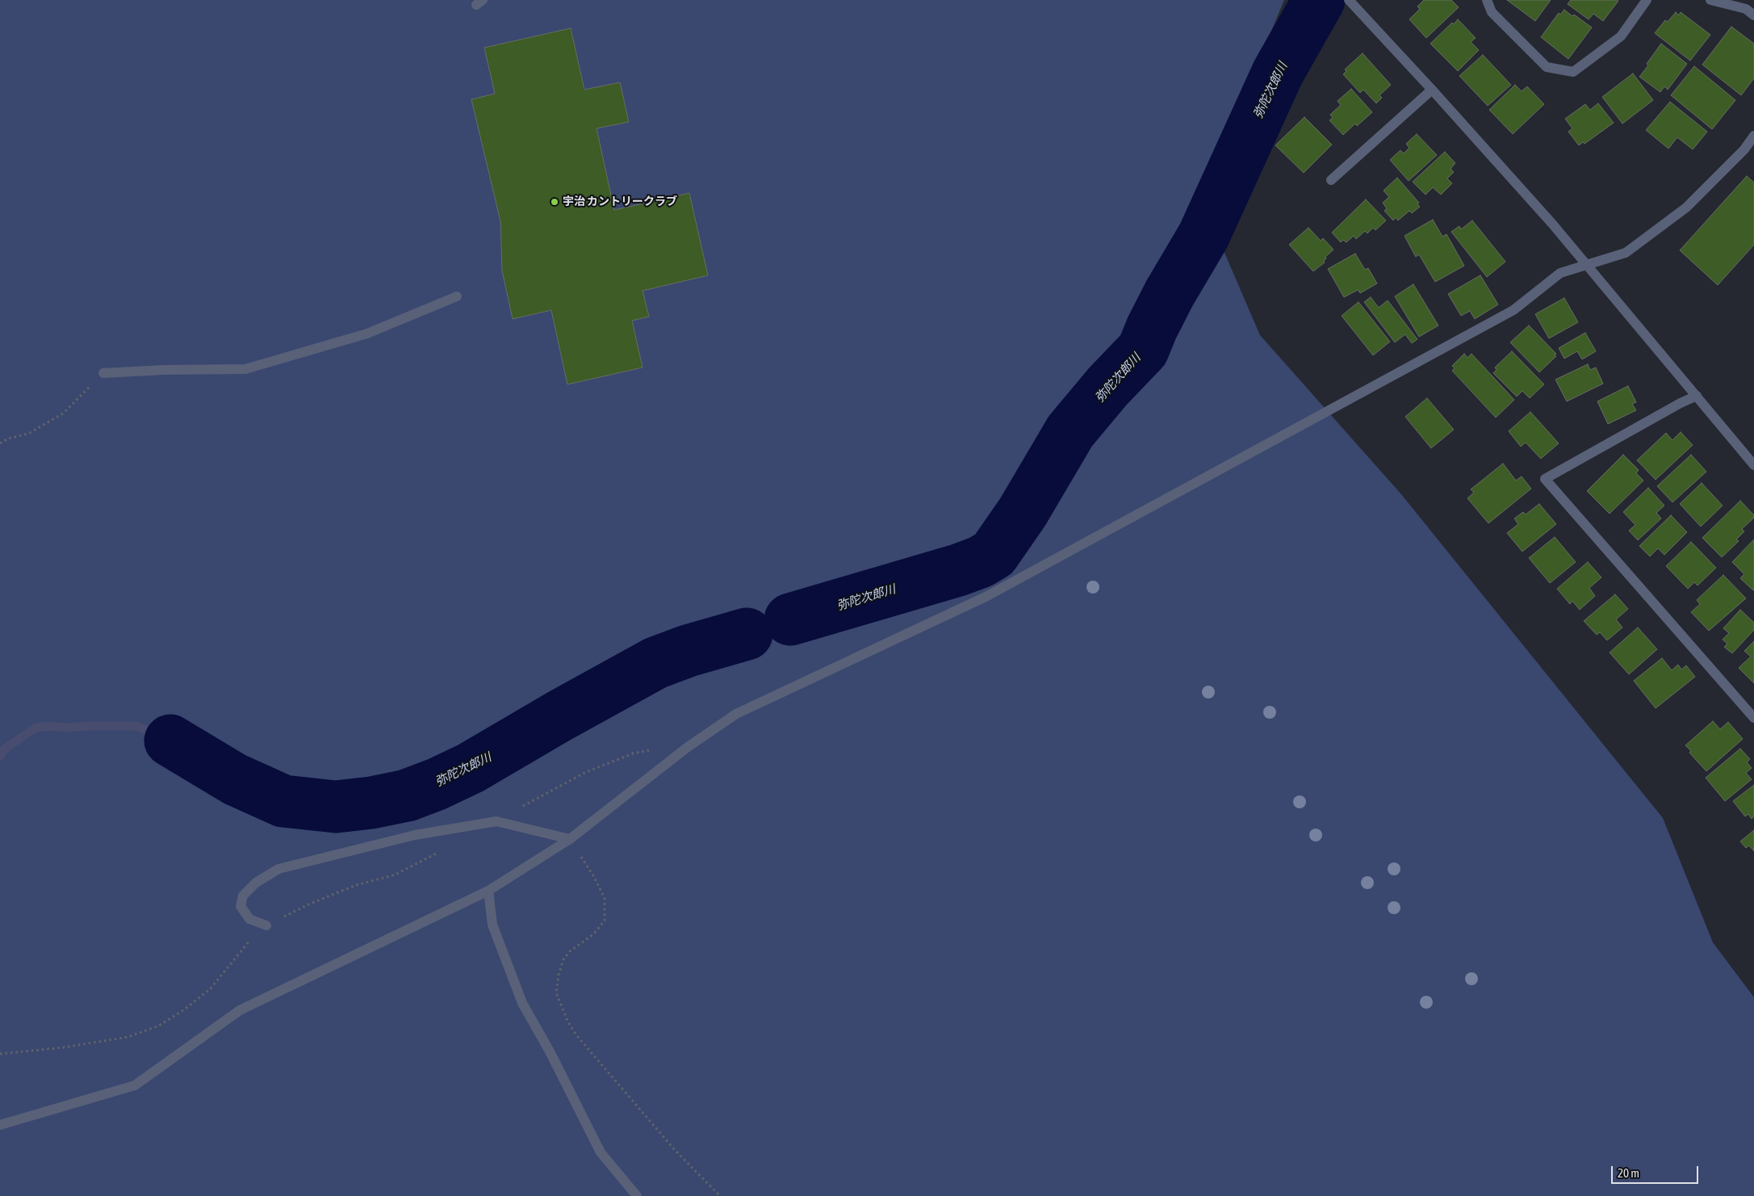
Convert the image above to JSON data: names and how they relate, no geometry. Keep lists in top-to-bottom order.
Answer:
{
  "water": ["弥陀次郎川"],
  "places": ["宇治 カントリークラブ"],
  "scale_bar": "20 m"
}
